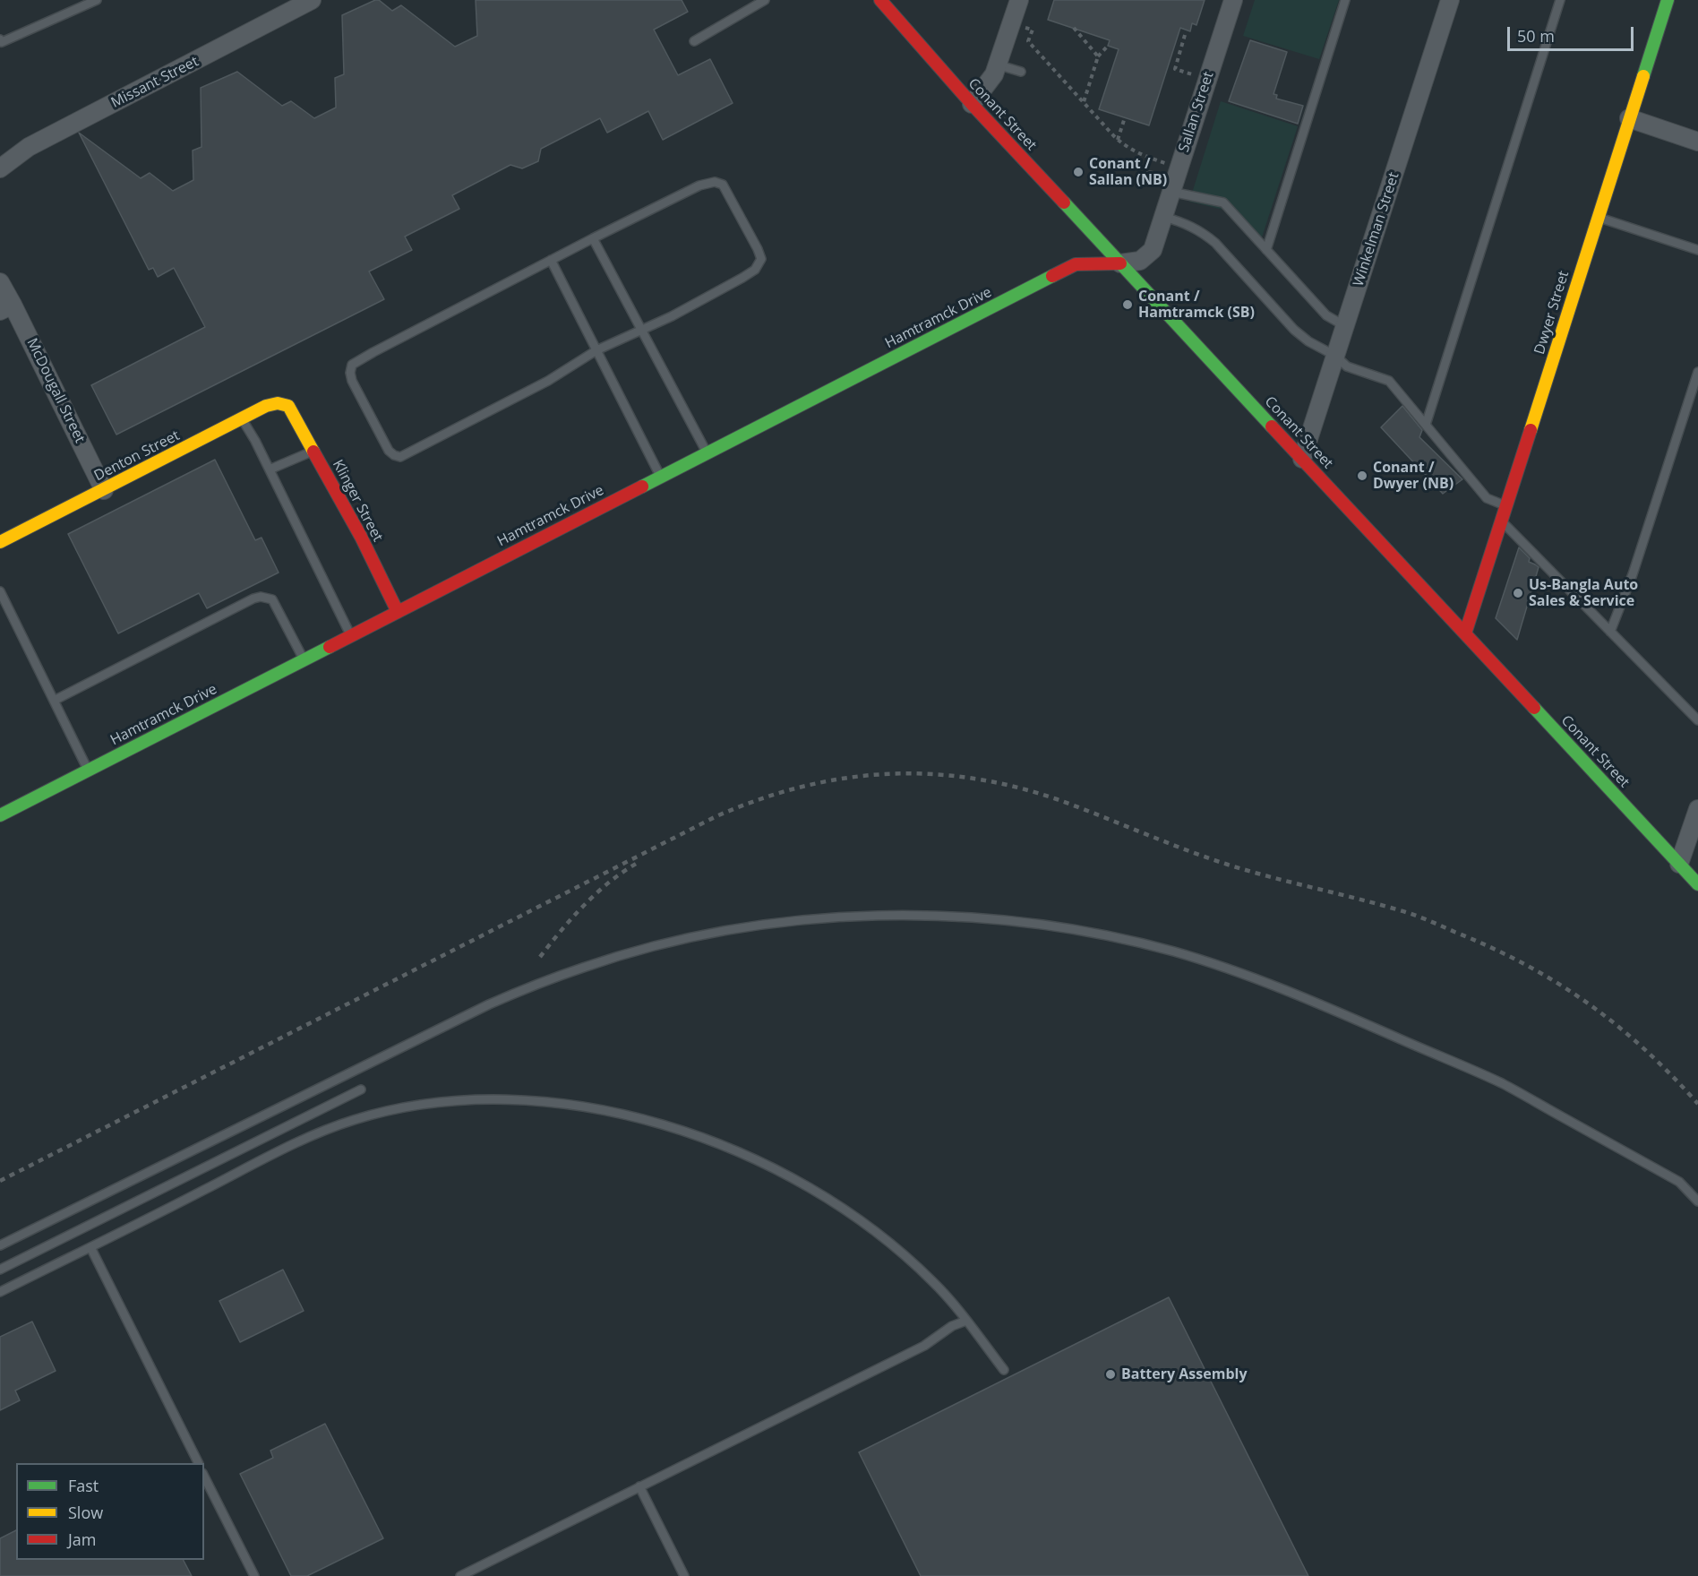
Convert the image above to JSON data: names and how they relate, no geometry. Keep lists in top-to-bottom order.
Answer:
{
  "streets": {
    "street": [
      "Missant Street",
      "Sallan Street",
      "Conant Street",
      "Winkelman Street",
      "Dwyer Street",
      "Hamtramck Drive",
      "McDougall Street",
      "Denton Street",
      "Klinger Street"
    ]
  },
  "crossings": [
    ["Sallan Street", "Conant Street"],
    ["Sallan Street", "Hamtramck Drive"],
    ["Conant Street", "Winkelman Street"],
    ["Conant Street", "Dwyer Street"],
    ["Conant Street", "Hamtramck Drive"],
    ["Hamtramck Drive", "Klinger Street"],
    ["McDougall Street", "Denton Street"],
    ["Denton Street", "Klinger Street"]
  ],
  "places": [
    "Conant / Sallan (NB)",
    "Conant / Hamtramck (SB)",
    "Conant / Dwyer (NB)",
    "Us-Bangla Auto Sales & Service",
    "Battery Assembly"
  ],
  "legend": ["Fast", "Slow", "Jam"],
  "scale_bar": "50 m"
}
